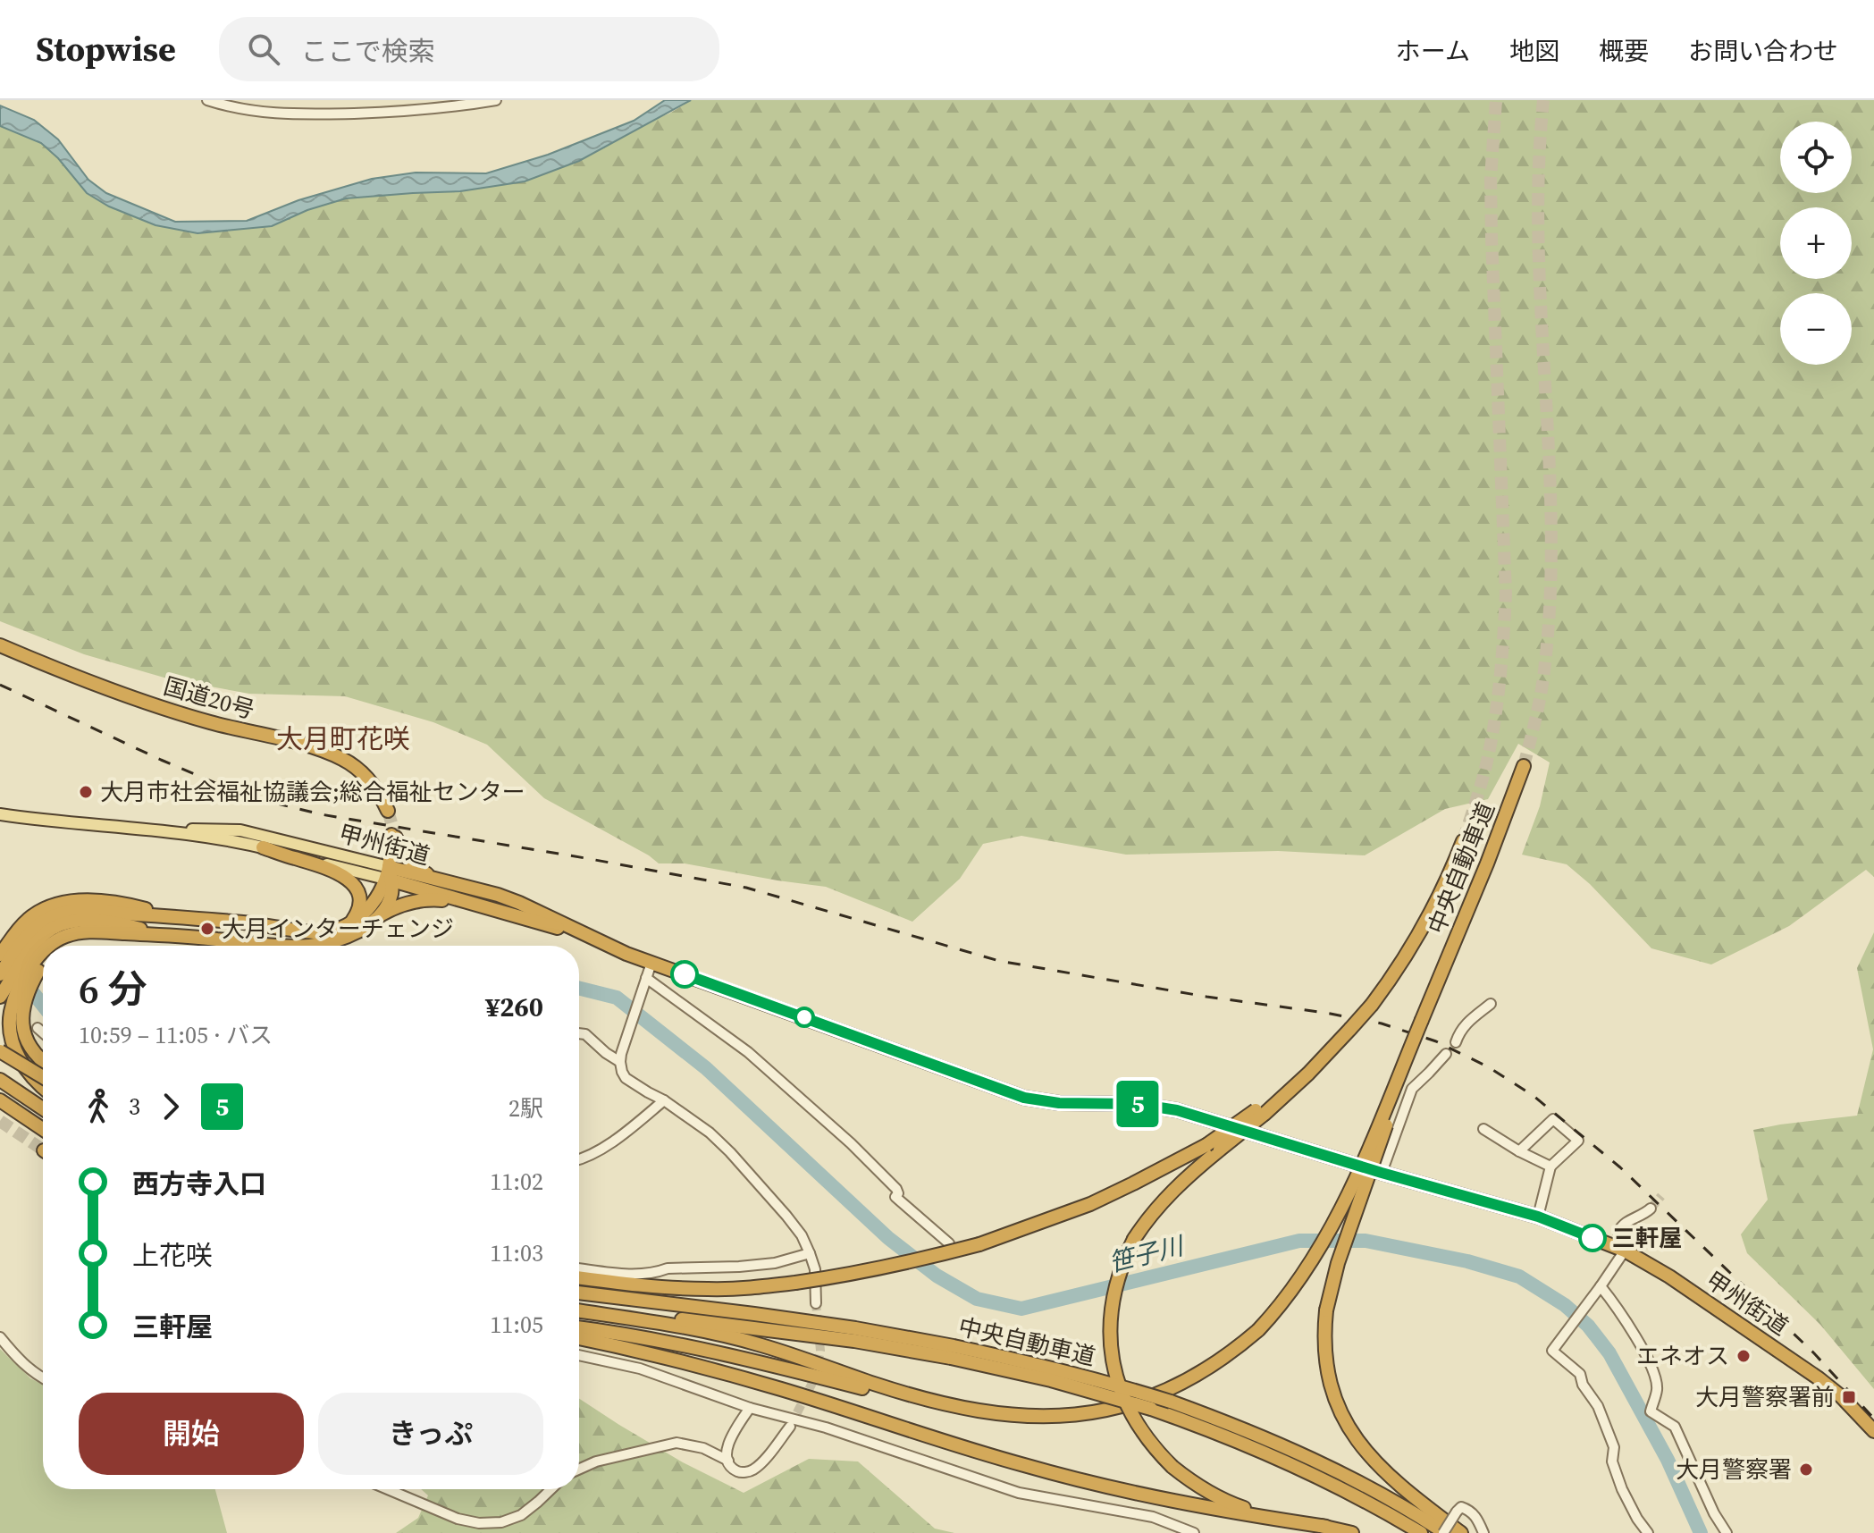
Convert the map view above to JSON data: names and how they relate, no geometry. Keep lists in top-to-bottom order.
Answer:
{
  "streets": {
    "highway": ["国道20号", "甲州街道", "中央自動車道"]
  },
  "districts": ["大月町花咲"],
  "water": ["笹子川"],
  "places": {
    "other": [
      "大月市社会福祉協議会;総合福祉センター",
      "大月インターチェンジ",
      "三軒屋",
      "エネオス",
      "大月警察署"
    ],
    "transit": ["大月警察署前"]
  },
  "lines": ["bus line 5"],
  "page": {
    "header": "Stopwise",
    "search": "ここで検索",
    "nav": [
      "ホーム",
      "地図",
      "概要",
      "お問い合わせ"
    ],
    "on_map": "5",
    "map_buttons": ["+", "−"],
    "heading": ["6 分", "10:59 – 11:05 · バス", "¥260"],
    "legs": ["3", "5", "2駅"],
    "list": [
      {
        "name": "西方寺入口",
        "value": "11:02"
      },
      {
        "name": "上花咲",
        "value": "11:03"
      },
      {
        "name": "三軒屋",
        "value": "11:05"
      }
    ],
    "buttons": ["開始", "きっぷ"]
  }
}
